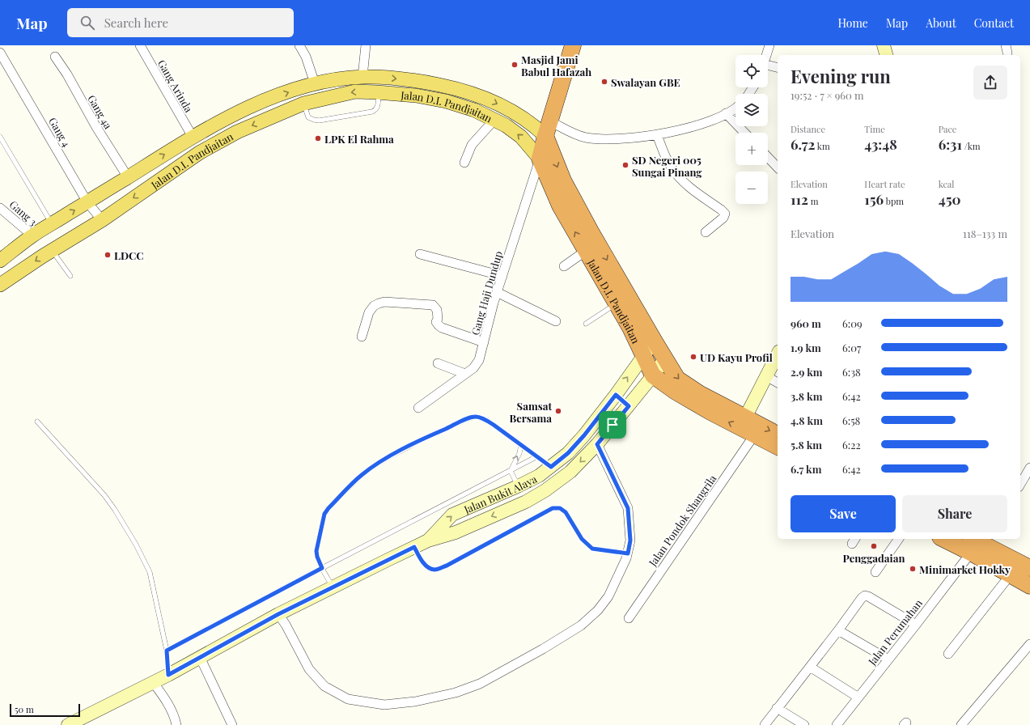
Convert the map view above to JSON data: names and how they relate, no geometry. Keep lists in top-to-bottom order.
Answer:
{
  "streets": {
    "highway": ["Jalan D.I. Pandjaitan"],
    "street": [
      "Gang Arinda",
      "Gang 4a",
      "Gang 4",
      "Gang 3",
      "Gang Haji Dundup",
      "Jalan Bukit Alaya",
      "Jalan Pondok Shangrila",
      "Jalan Perumahan"
    ]
  },
  "crossings": [
    ["Gang Arinda", "Jalan D.I. Pandjaitan"],
    ["Jalan D.I. Pandjaitan", "Gang 4a"],
    ["Jalan D.I. Pandjaitan", "Gang 4"],
    ["Jalan D.I. Pandjaitan", "Gang 3"],
    ["Jalan D.I. Pandjaitan", "Gang Haji Dundup"],
    ["Jalan D.I. Pandjaitan", "Jalan Bukit Alaya"]
  ],
  "places": [
    "Masjid Jami Babul Hafazah",
    "Swalayan GBE",
    "LPK El Rahma",
    "SD Negeri 005 Sungai Pinang",
    "LDCC",
    "UD Kayu Profil",
    "Samsat Bersama",
    "Penggadaian",
    "Minimarket Hokky"
  ],
  "scale_bar": "50 m",
  "page": {
    "header": "Map",
    "search": "Search here",
    "nav": [
      "Home",
      "Map",
      "About",
      "Contact"
    ],
    "map_buttons": ["+", "−"],
    "heading": ["Evening run", "19:52 · 7 × 960 m"],
    "stats": [
      ["Distance", "6.72 km"],
      ["Time", "43:48"],
      ["Pace", "6:31 /km"],
      ["Elevation", "112 m"],
      ["Heart rate", "156 bpm"],
      ["kcal", "450"]
    ],
    "chart": ["Elevation", "118–133 m"],
    "list": [
      {
        "name": "960 m",
        "note": "6:09"
      },
      {
        "name": "1.9 km",
        "note": "6:07"
      },
      {
        "name": "2.9 km",
        "note": "6:38"
      },
      {
        "name": "3.8 km",
        "note": "6:42"
      },
      {
        "name": "4.8 km",
        "note": "6:58"
      },
      {
        "name": "5.8 km",
        "note": "6:22"
      },
      {
        "name": "6.7 km",
        "note": "6:42"
      }
    ],
    "buttons": ["Save", "Share"],
    "scale": "50 m"
  }
}
